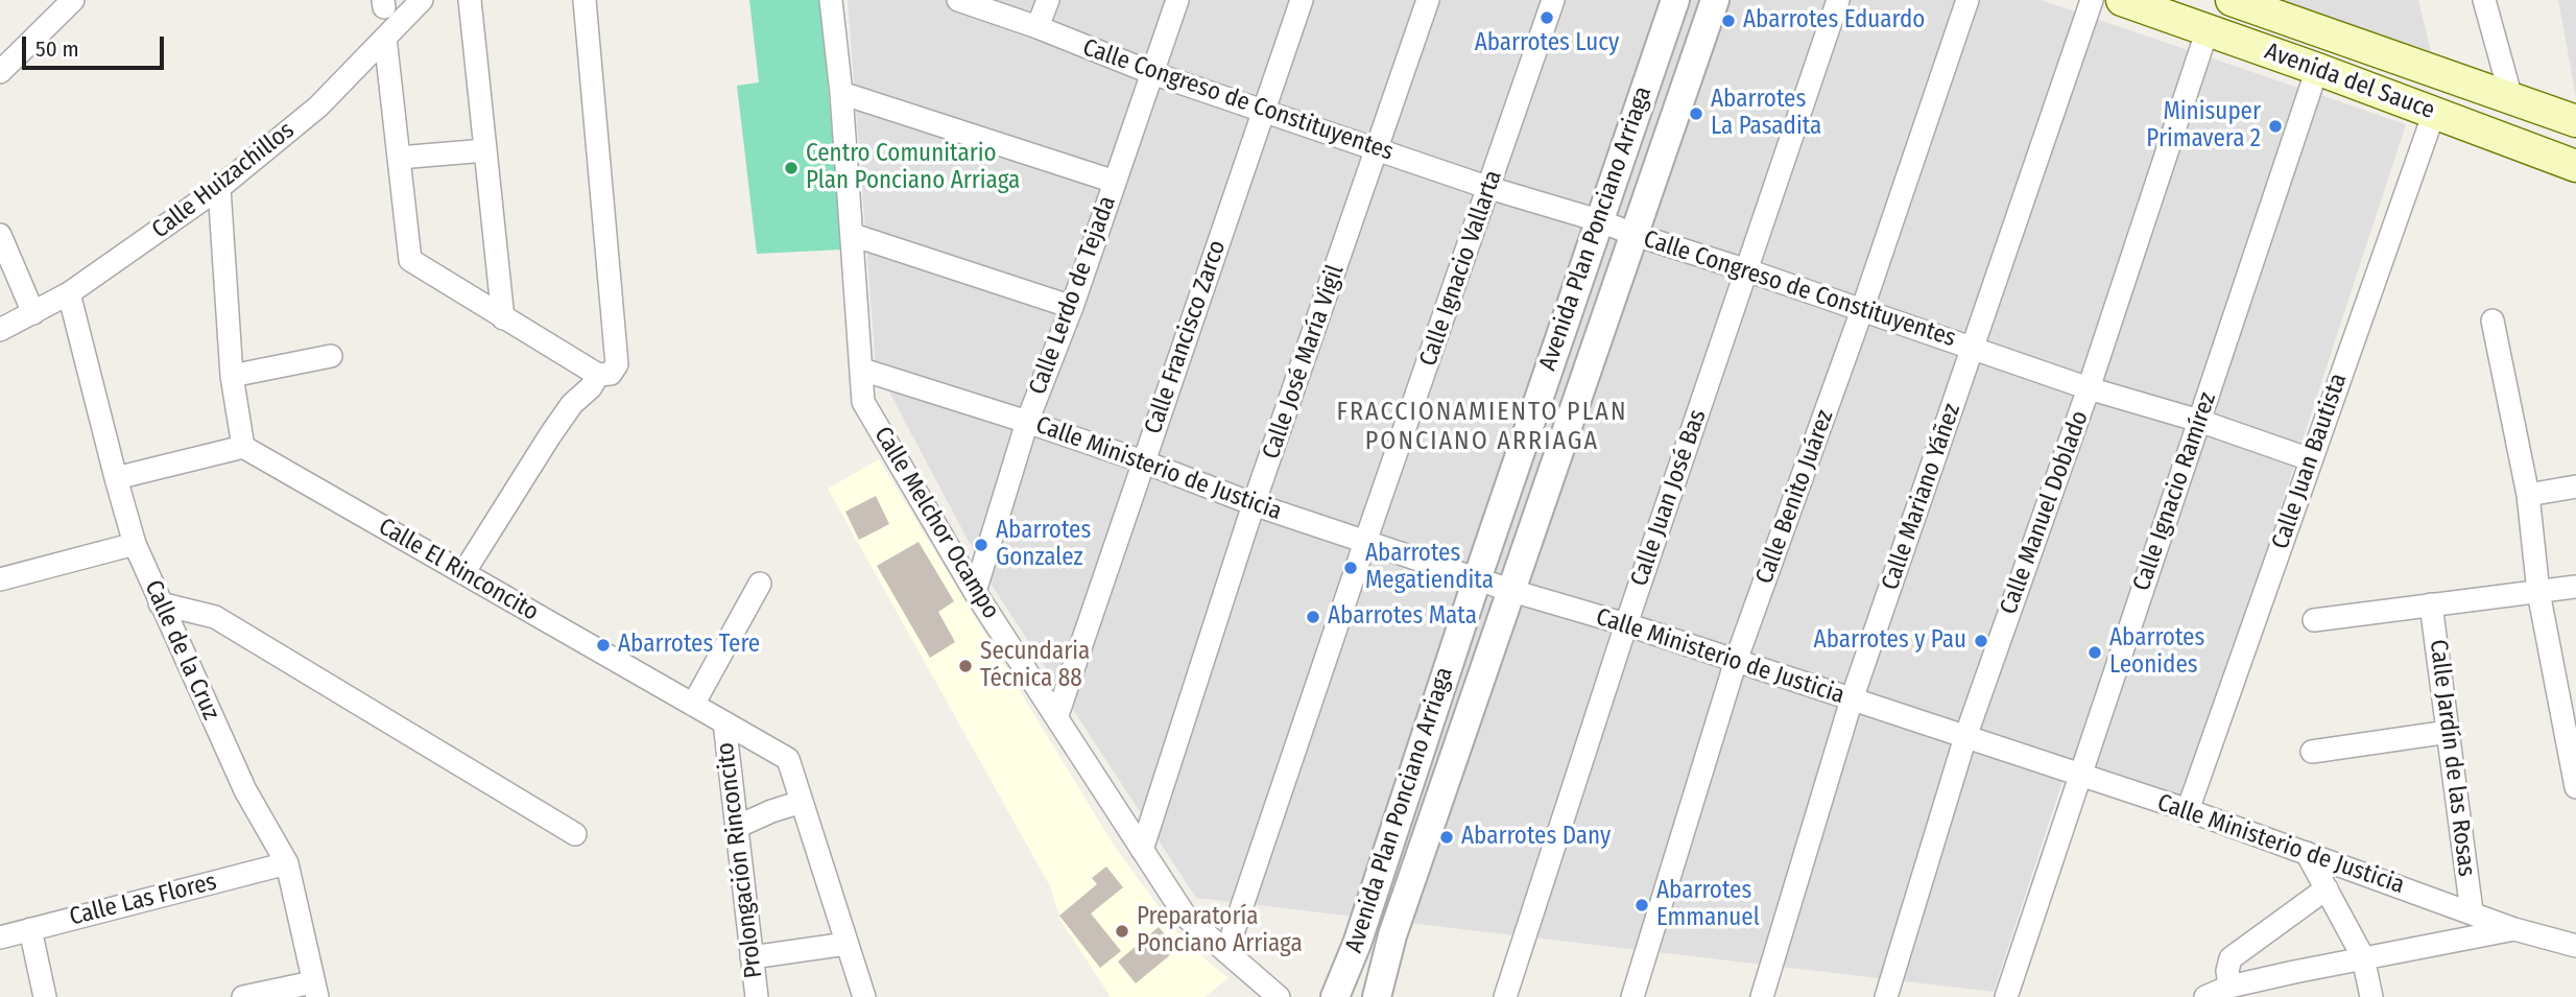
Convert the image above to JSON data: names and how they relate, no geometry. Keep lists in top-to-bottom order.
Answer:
{
  "streets": {
    "main road": ["Avenida del Sauce"],
    "street": [
      "Calle Congreso de Constituyentes",
      "Calle Huizachillos",
      "Avenida Plan Ponciano Arriaga",
      "Calle Ignacio Vallarta",
      "Calle Lerdo de Tejada",
      "Calle Francisco Zarco",
      "Calle José María Vigil",
      "Calle Juan Bautista",
      "Calle Ministerio de Justicia",
      "Calle Ignacio Ramírez",
      "Calle Benito Juárez",
      "Calle Mariano Yáñez",
      "Calle Juan José Bas",
      "Calle Manuel Doblado",
      "Calle Melchor Ocampo",
      "Calle El Rinconcito",
      "Calle de la Cruz",
      "Calle Jardín de las Rosas",
      "Prolongación Rinconcito",
      "Calle Las Flores"
    ]
  },
  "crossings": [
    ["Avenida del Sauce", "Calle Juan Bautista"],
    ["Avenida del Sauce", "Calle Ignacio Ramírez"],
    ["Avenida del Sauce", "Calle Manuel Doblado"],
    ["Calle Congreso de Constituyentes", "Avenida Plan Ponciano Arriaga"],
    ["Calle Congreso de Constituyentes", "Calle Ignacio Vallarta"],
    ["Calle Congreso de Constituyentes", "Calle Lerdo de Tejada"],
    ["Calle Congreso de Constituyentes", "Calle Francisco Zarco"],
    ["Calle Congreso de Constituyentes", "Calle José María Vigil"],
    ["Calle Congreso de Constituyentes", "Calle Juan Bautista"],
    ["Calle Congreso de Constituyentes", "Calle Ignacio Ramírez"],
    ["Calle Congreso de Constituyentes", "Calle Benito Juárez"],
    ["Calle Congreso de Constituyentes", "Calle Mariano Yáñez"],
    ["Calle Congreso de Constituyentes", "Calle Juan José Bas"],
    ["Calle Congreso de Constituyentes", "Calle Manuel Doblado"],
    ["Calle Huizachillos", "Calle de la Cruz"],
    ["Avenida Plan Ponciano Arriaga", "Calle Ministerio de Justicia"],
    ["Calle Ignacio Vallarta", "Calle Ministerio de Justicia"],
    ["Calle Ignacio Vallarta", "Calle Melchor Ocampo"],
    ["Calle Lerdo de Tejada", "Calle Ministerio de Justicia"],
    ["Calle Lerdo de Tejada", "Calle Melchor Ocampo"],
    ["Calle Francisco Zarco", "Calle Ministerio de Justicia"],
    ["Calle Francisco Zarco", "Calle Melchor Ocampo"],
    ["Calle José María Vigil", "Calle Ministerio de Justicia"],
    ["Calle José María Vigil", "Calle Melchor Ocampo"],
    ["Calle Juan Bautista", "Calle Ministerio de Justicia"],
    ["Calle Ministerio de Justicia", "Calle Ignacio Ramírez"],
    ["Calle Ministerio de Justicia", "Calle Benito Juárez"],
    ["Calle Ministerio de Justicia", "Calle Mariano Yáñez"],
    ["Calle Ministerio de Justicia", "Calle Juan José Bas"],
    ["Calle Ministerio de Justicia", "Calle Manuel Doblado"],
    ["Calle Ministerio de Justicia", "Calle Melchor Ocampo"],
    ["Calle Ministerio de Justicia", "Calle Jardín de las Rosas"],
    ["Calle El Rinconcito", "Prolongación Rinconcito"],
    ["Calle de la Cruz", "Calle Las Flores"]
  ],
  "districts": ["FRACCIONAMIENTO PLAN PONCIANO ARRIAGA"],
  "places": [
    "Abarrotes Lucy",
    "Abarrotes Eduardo",
    "Abarrotes La Pasadita",
    "Minisuper Primavera 2",
    "Centro Comunitario Plan Ponciano Arriaga",
    "Abarrotes Gonzalez",
    "Abarrotes Megatiendita",
    "Abarrotes Mata",
    "Abarrotes y Pau",
    "Abarrotes Tere",
    "Abarrotes Leonides",
    "Secundaria Técnica 88",
    "Abarrotes Dany",
    "Abarrotes Emmanuel",
    "Preparatoría Ponciano Arriaga"
  ],
  "scale_bar": "50 m"
}
